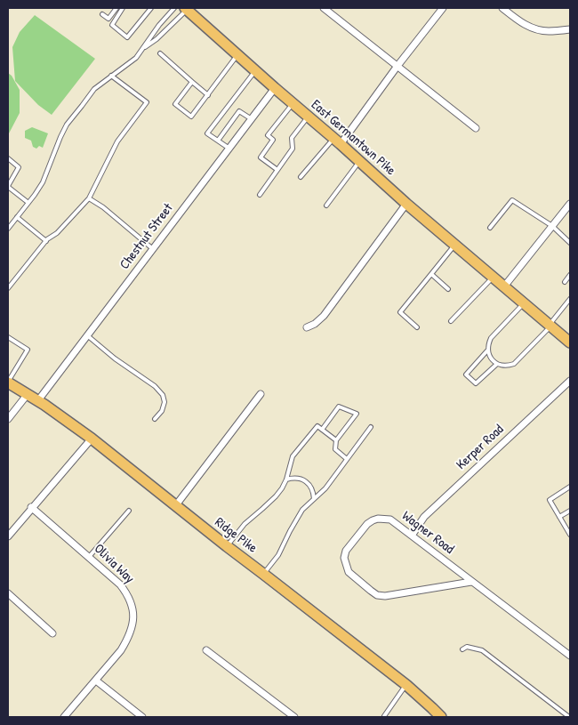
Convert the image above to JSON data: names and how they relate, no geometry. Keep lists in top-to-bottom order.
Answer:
{
  "streets": {
    "main road": ["East Germantown Pike", "Ridge Pike"],
    "street": [
      "Chestnut Street",
      "Kerper Road",
      "Wagner Road",
      "Olivia Way"
    ]
  },
  "crossings": [
    ["East Germantown Pike", "Chestnut Street"],
    ["Chestnut Street", "Ridge Pike"],
    ["Kerper Road", "Wagner Road"]
  ]
}
